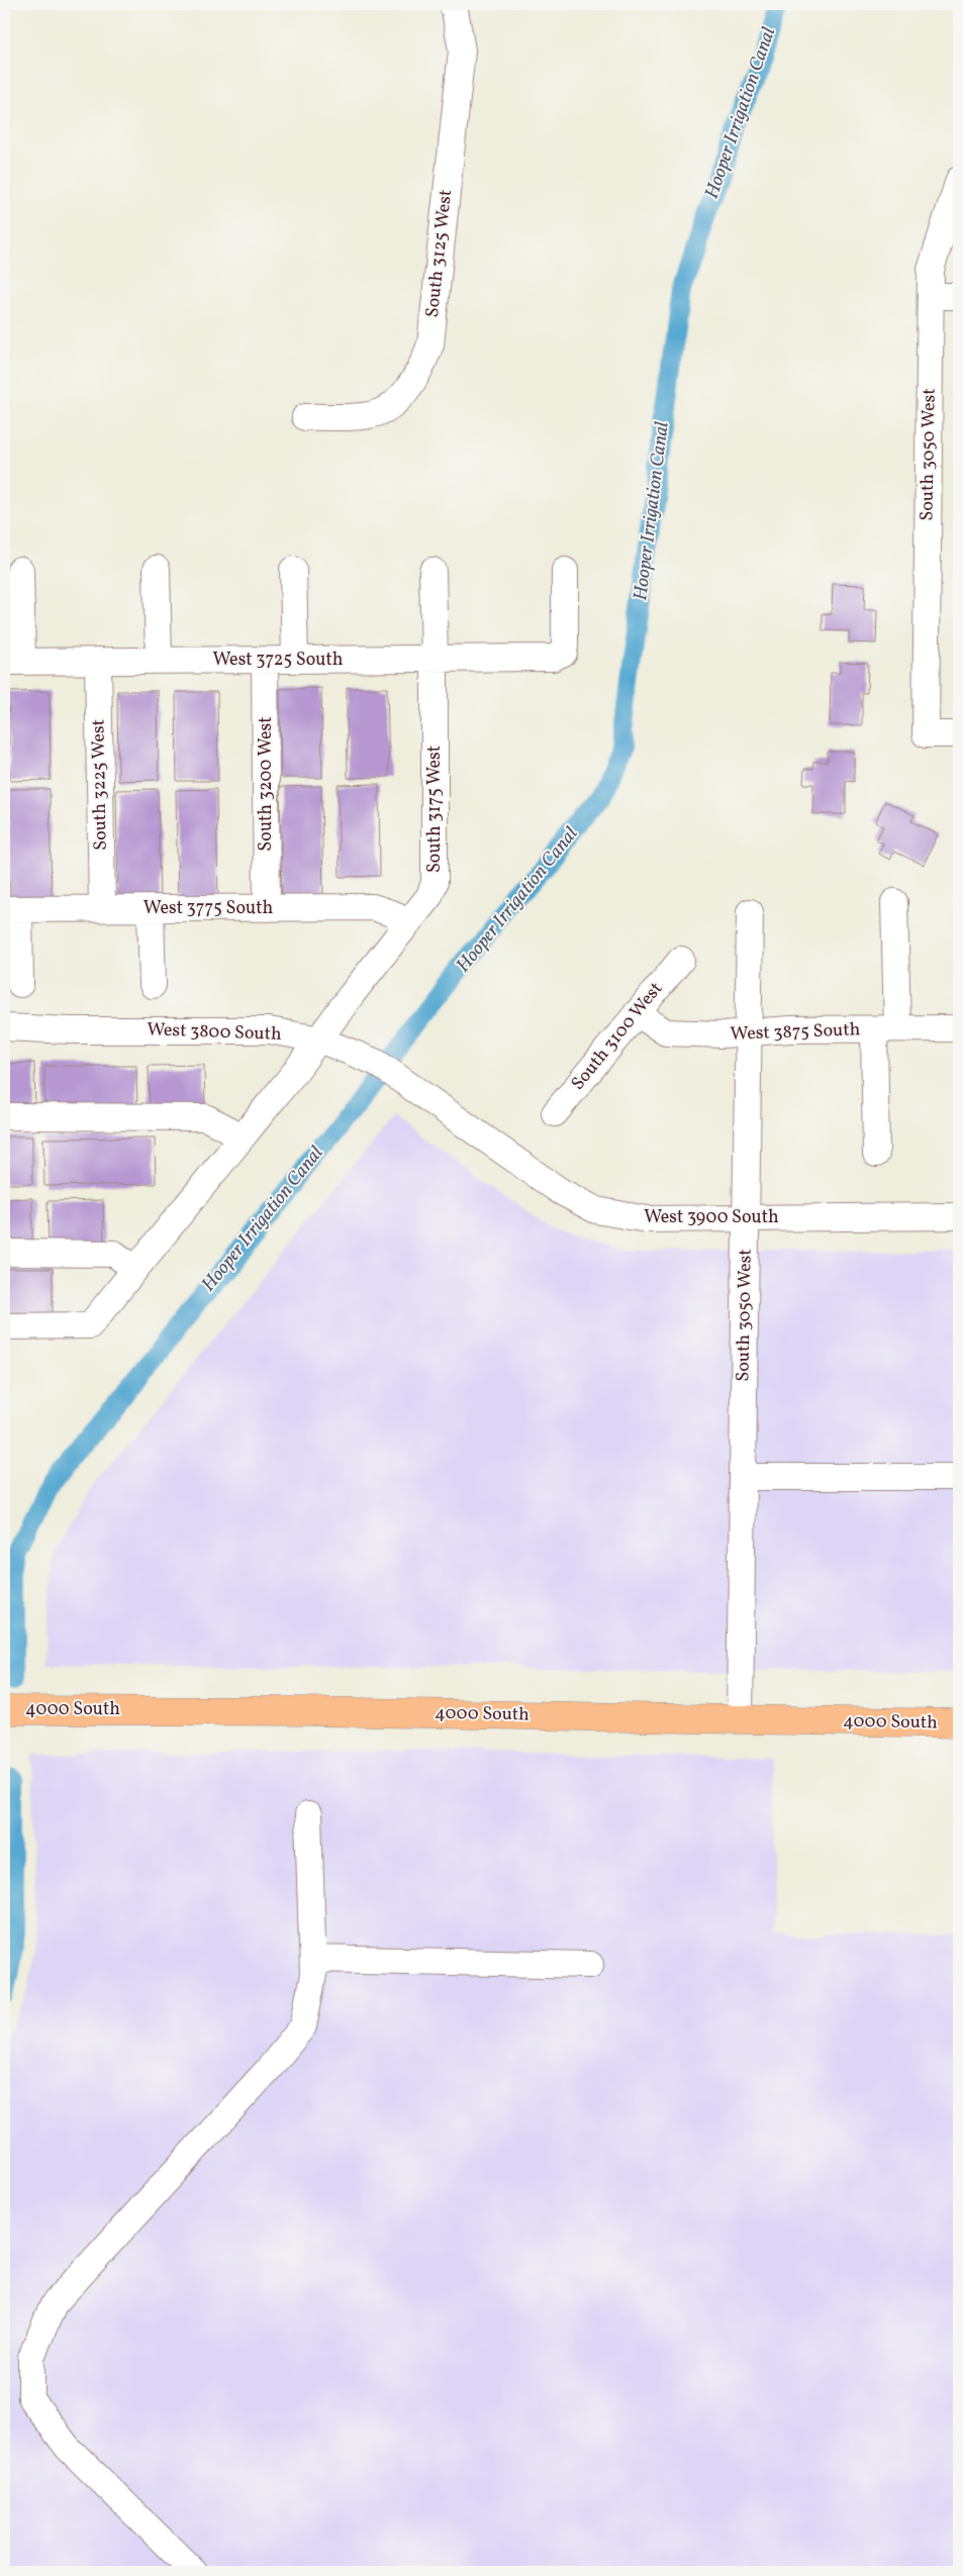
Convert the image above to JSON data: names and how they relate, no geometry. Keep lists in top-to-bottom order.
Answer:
{
  "streets": {
    "main road": ["4000 South"],
    "street": [
      "South 3125 West",
      "South 3050 West",
      "West 3725 South",
      "South 3200 West",
      "South 3225 West",
      "South 3175 West",
      "West 3775 South",
      "West 3800 South",
      "West 3875 South",
      "South 3100 West",
      "West 3900 South"
    ]
  },
  "crossings": [
    ["South 3050 West", "West 3875 South"],
    ["South 3050 West", "West 3900 South"],
    ["South 3050 West", "4000 South"],
    ["West 3725 South", "South 3200 West"],
    ["West 3725 South", "South 3225 West"],
    ["West 3725 South", "South 3175 West"],
    ["South 3200 West", "West 3775 South"],
    ["South 3225 West", "West 3775 South"],
    ["South 3175 West", "West 3775 South"],
    ["South 3175 West", "West 3800 South"],
    ["West 3800 South", "West 3900 South"],
    ["West 3875 South", "South 3100 West"]
  ],
  "water": ["Hooper Irrigation Canal"]
}
